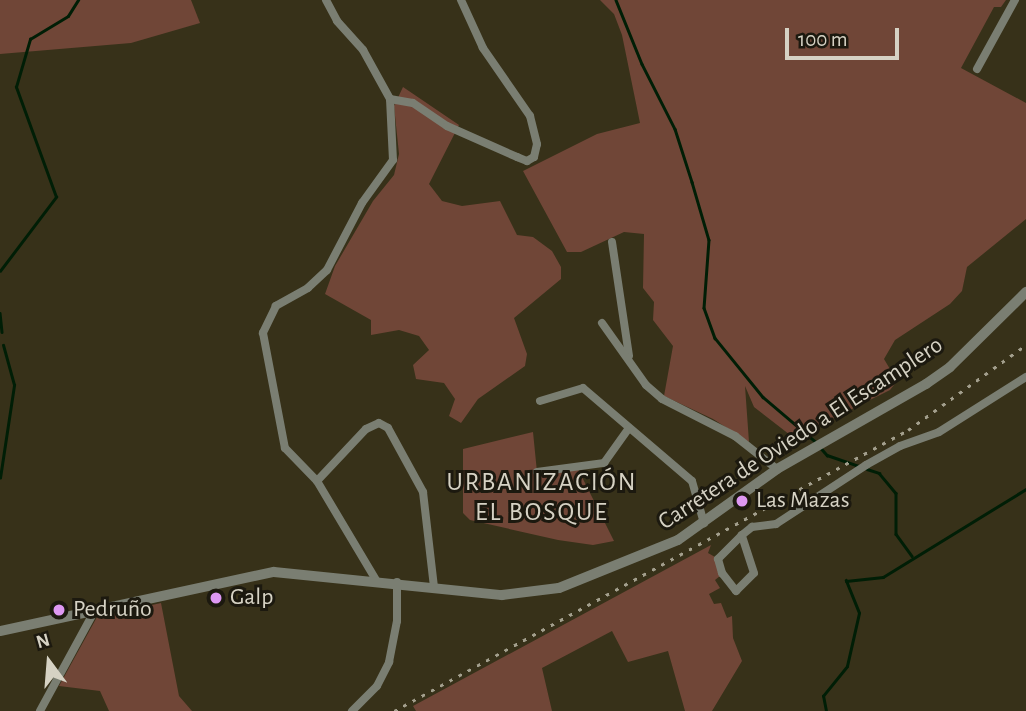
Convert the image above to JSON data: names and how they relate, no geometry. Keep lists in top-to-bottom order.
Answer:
{
  "streets": {
    "street": ["Carretera de Oviedo a El Escamplero"]
  },
  "districts": ["URBANIZACIÓN EL BOSQUE"],
  "places": ["Las Mazas", "Galp", "Pedruño"],
  "scale_bar": "100 m",
  "north": "top"
}
